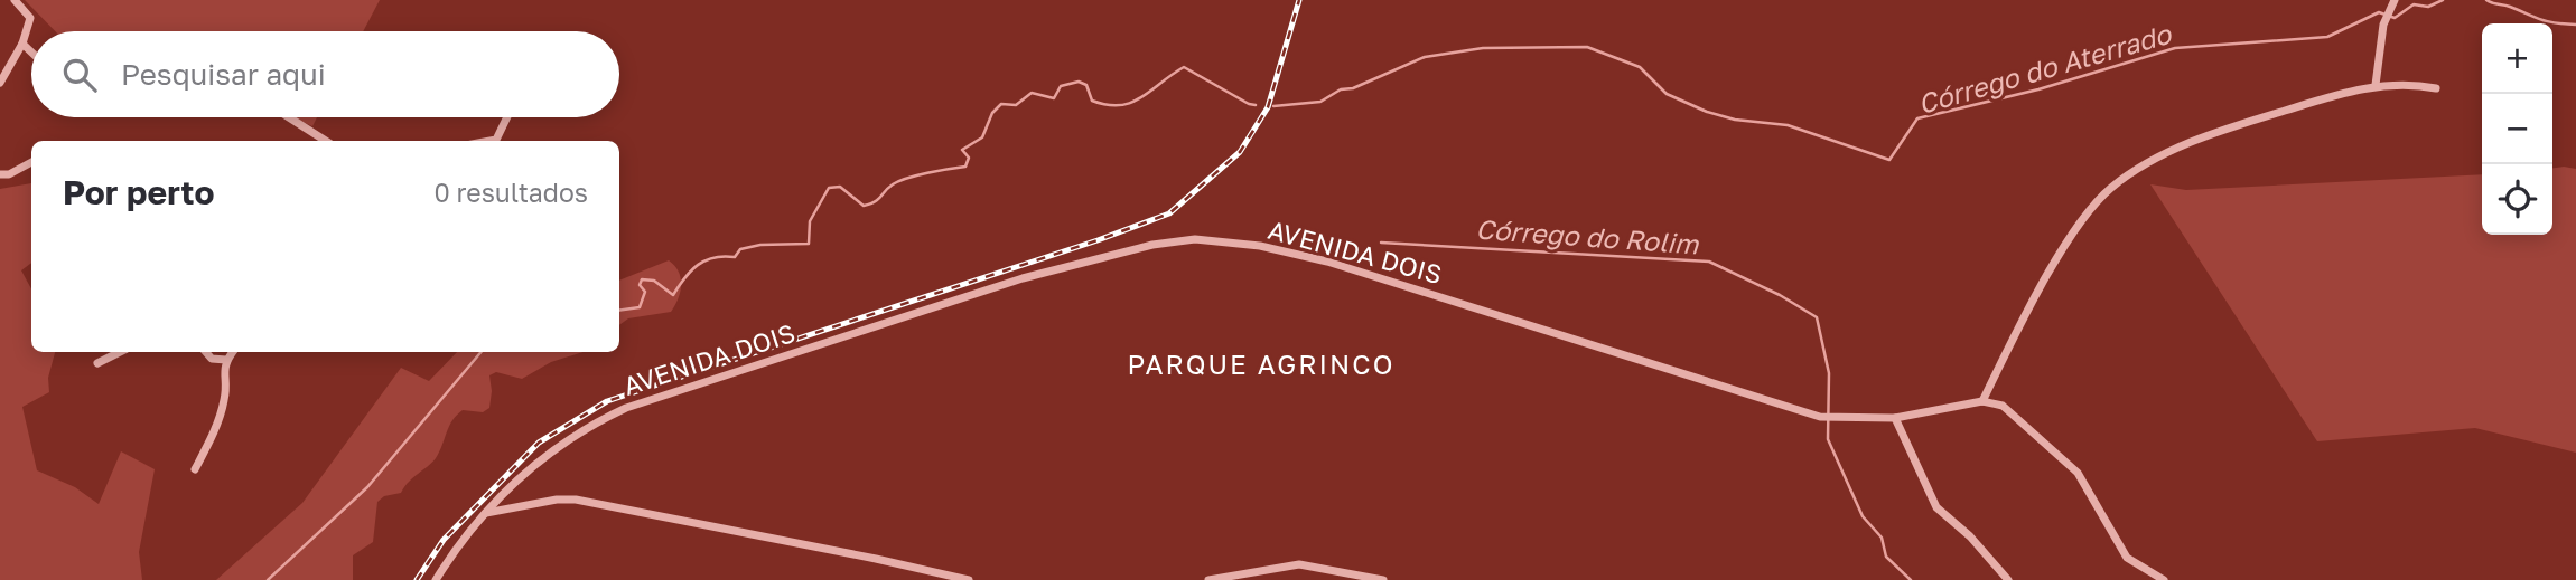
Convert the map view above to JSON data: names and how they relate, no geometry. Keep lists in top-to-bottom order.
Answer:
{
  "streets": {
    "street": ["AVENIDA DOIS"]
  },
  "districts": ["PARQUE AGRINCO"],
  "water": ["Córrego do Aterrado", "Córrego do Rolim"],
  "page": {
    "map_buttons": ["+", "−"],
    "search": "Pesquisar aqui",
    "heading": ["Por perto", "0 resultados"]
  }
}
